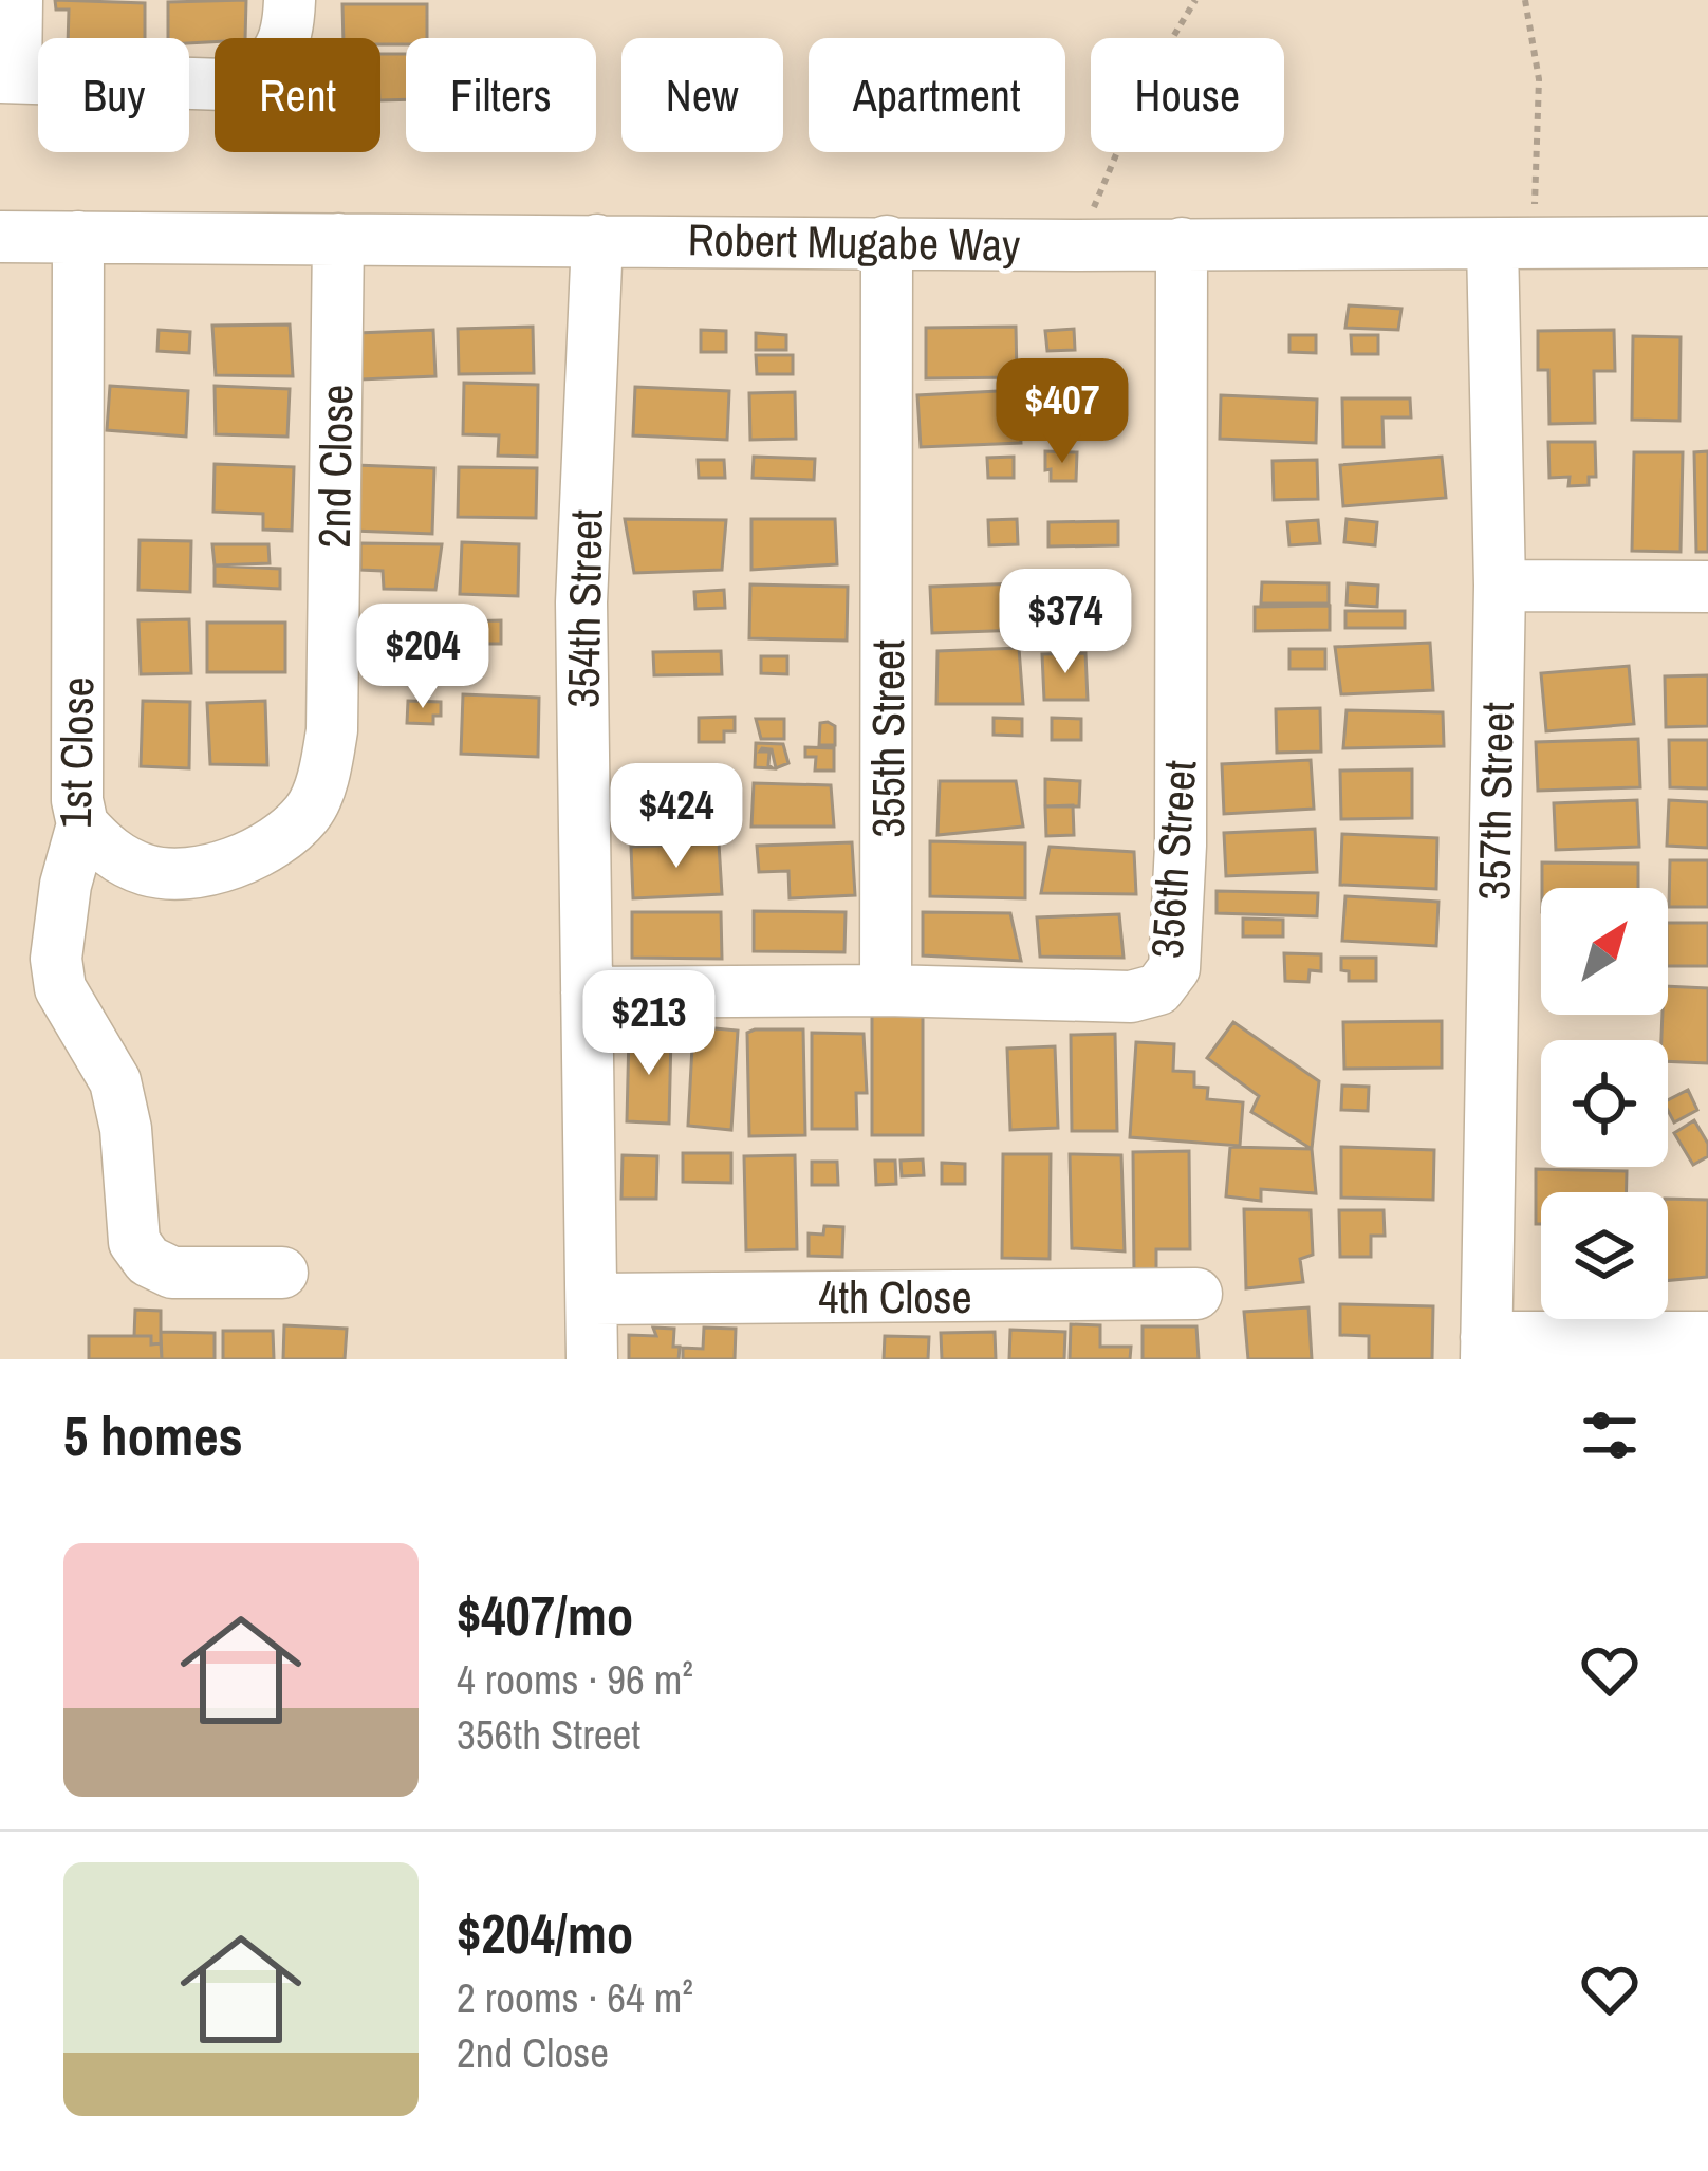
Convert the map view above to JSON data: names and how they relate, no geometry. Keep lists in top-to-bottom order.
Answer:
{
  "streets": {
    "street": [
      "Robert Mugabe Way",
      "2nd Close",
      "354th Street",
      "355th Street",
      "1st Close",
      "357th Street",
      "356th Street",
      "4th Close"
    ]
  },
  "crossings": [
    ["Robert Mugabe Way", "2nd Close"],
    ["Robert Mugabe Way", "354th Street"],
    ["Robert Mugabe Way", "355th Street"],
    ["Robert Mugabe Way", "1st Close"],
    ["Robert Mugabe Way", "357th Street"],
    ["Robert Mugabe Way", "356th Street"],
    ["2nd Close", "1st Close"],
    ["354th Street", "4th Close"],
    ["355th Street", "356th Street"]
  ],
  "north": "top right",
  "page": {
    "chip": [
      "Buy",
      "Rent",
      "Filters",
      "New",
      "Apartment",
      "House"
    ],
    "price": [
      "$407",
      "$374",
      "$204",
      "$424",
      "$213"
    ],
    "heading": "5 homes",
    "list": [
      {
        "name": "$407/mo",
        "note": "4 rooms · 96 m² · 356th Street"
      },
      {
        "name": "$204/mo",
        "note": "2 rooms · 64 m² · 2nd Close"
      }
    ]
  }
}
